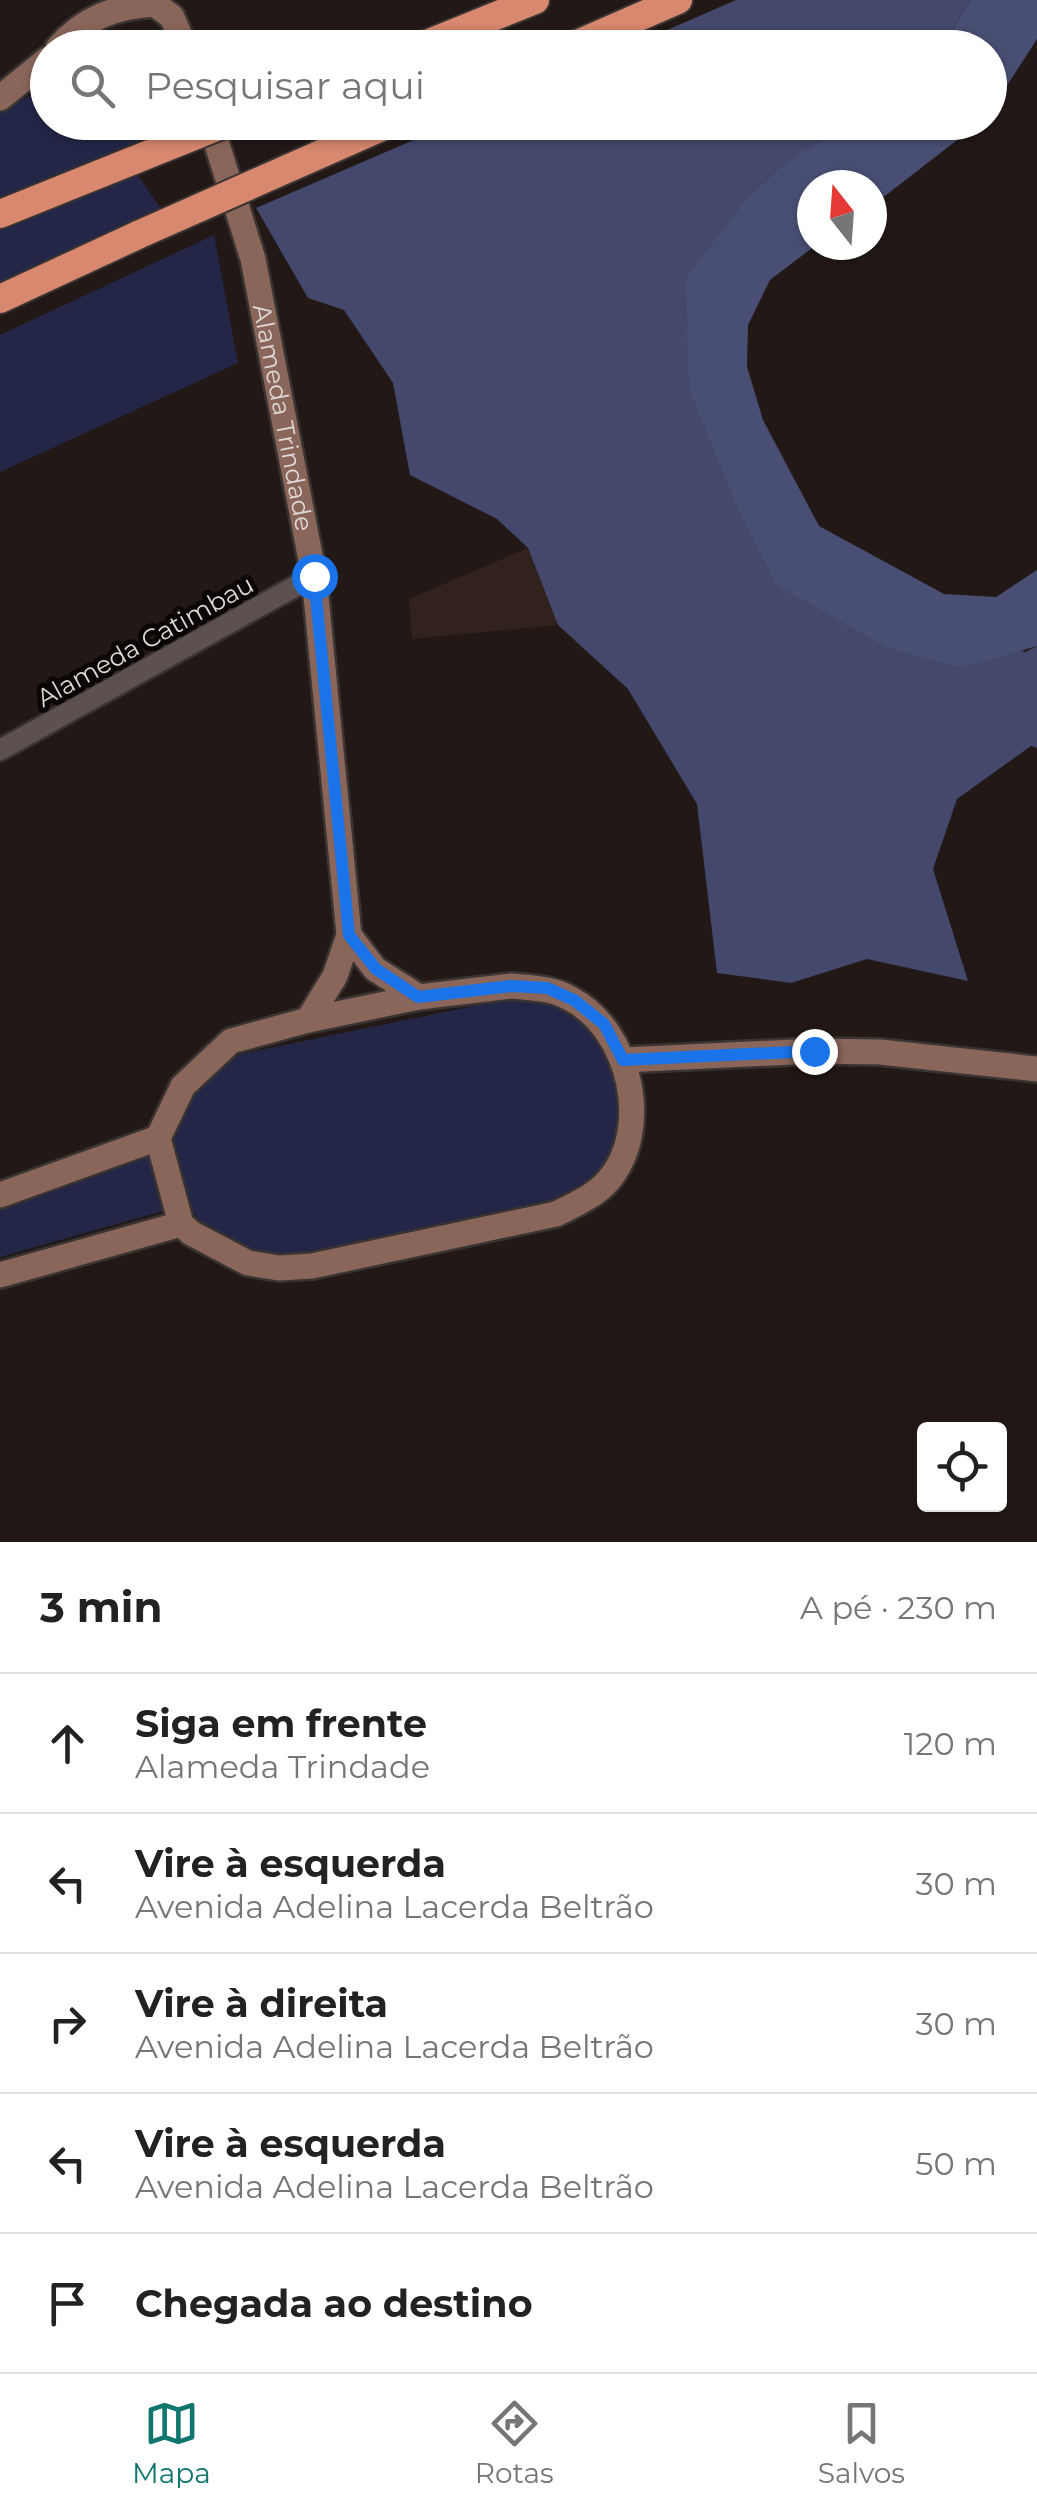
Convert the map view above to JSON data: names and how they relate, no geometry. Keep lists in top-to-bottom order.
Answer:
{
  "streets": {
    "main road": ["Alameda Trindade"],
    "street": ["Alameda Catimbau"]
  },
  "crossings": [
    ["Alameda Trindade", "Alameda Catimbau"]
  ],
  "north": "top",
  "page": {
    "search": "Pesquisar aqui",
    "heading": ["3 min", "A pé · 230 m"],
    "list": [
      ["Siga em frente", "Alameda Trindade", "120 m"],
      ["Vire à esquerda", "Avenida Adelina Lacerda Beltrão", "30 m"],
      ["Vire à direita", "Avenida Adelina Lacerda Beltrão", "30 m"],
      ["Vire à esquerda", "Avenida Adelina Lacerda Beltrão", "50 m"],
      "Chegada ao destino"
    ],
    "nav": ["Mapa", "Rotas", "Salvos"]
  }
}
